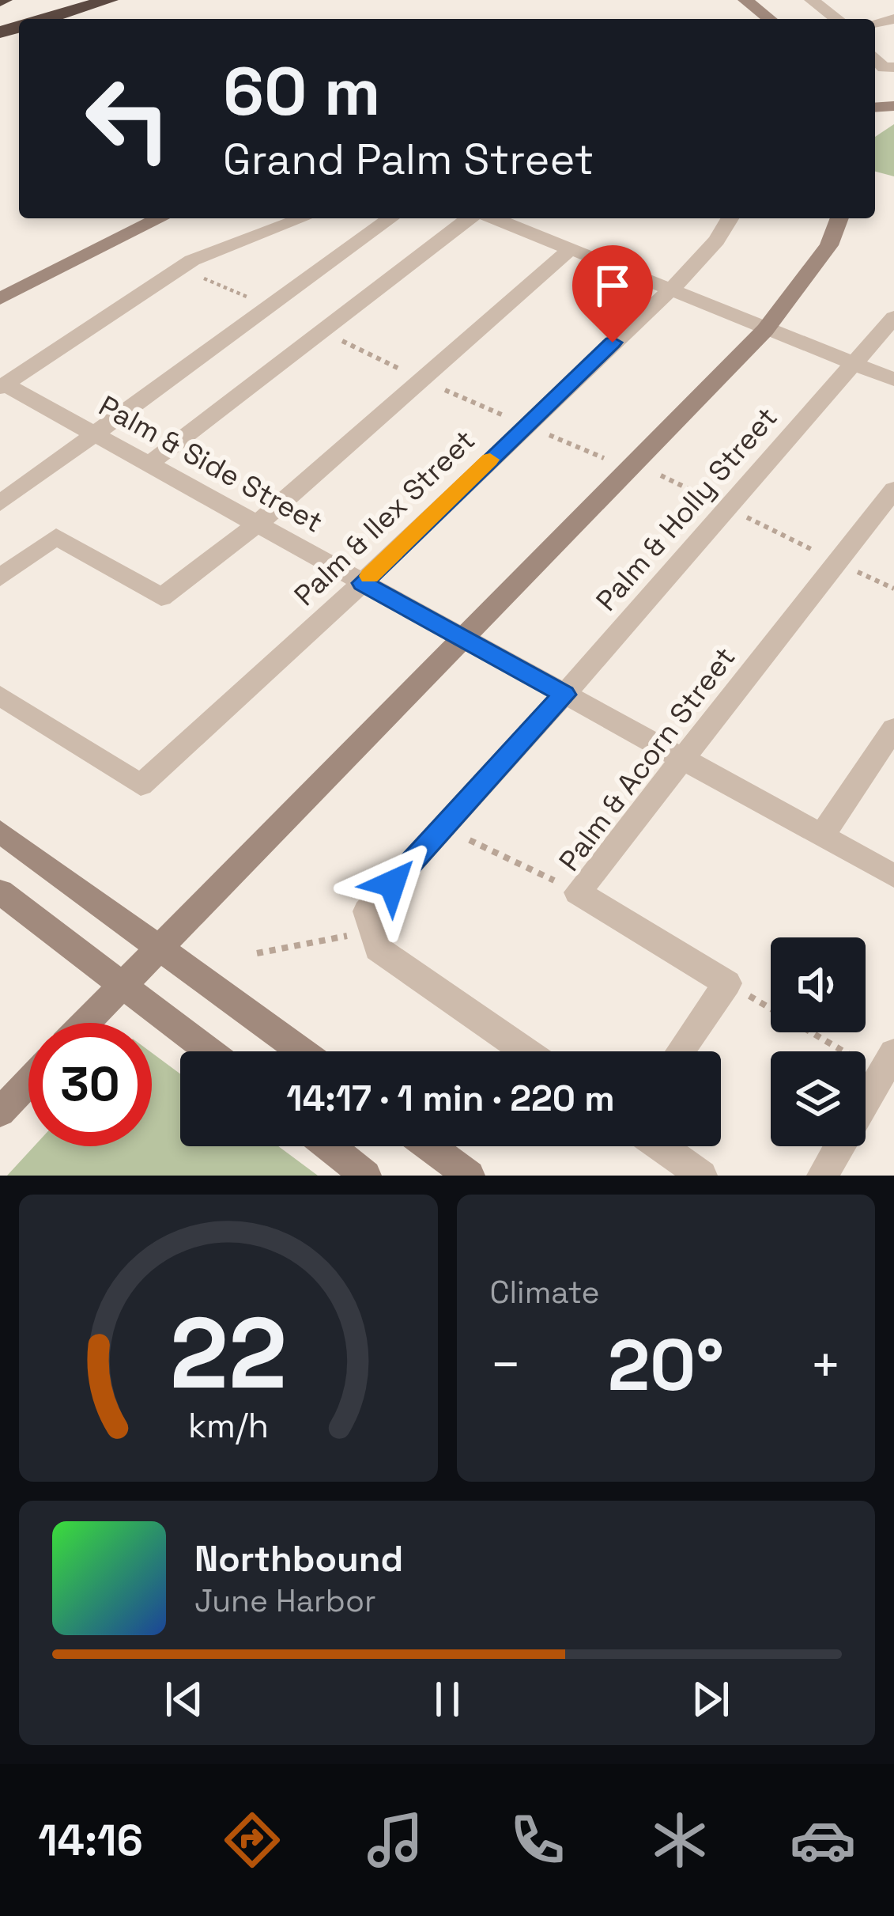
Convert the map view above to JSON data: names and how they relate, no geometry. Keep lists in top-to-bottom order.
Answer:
{
  "streets": {
    "street": [
      "Palm & Side Street",
      "Palm & Holly Street",
      "Palm & Ilex Street",
      "Palm & Acorn Street"
    ]
  },
  "crossings": [
    ["Palm & Side Street", "Palm & Holly Street"],
    ["Palm & Side Street", "Palm & Ilex Street"],
    ["Palm & Side Street", "Palm & Acorn Street"]
  ],
  "page": {
    "turn": ["60 m", "Grand Palm Street"],
    "limit": "30",
    "trip": "14:17 · 1 min · 220 m",
    "tile": "Climate",
    "heat": ["−", "20°", "+"],
    "song": ["Northbound", "June Harbor"],
    "tabs": "14:16",
    "gauge": ["22", "km/h"]
  }
}
